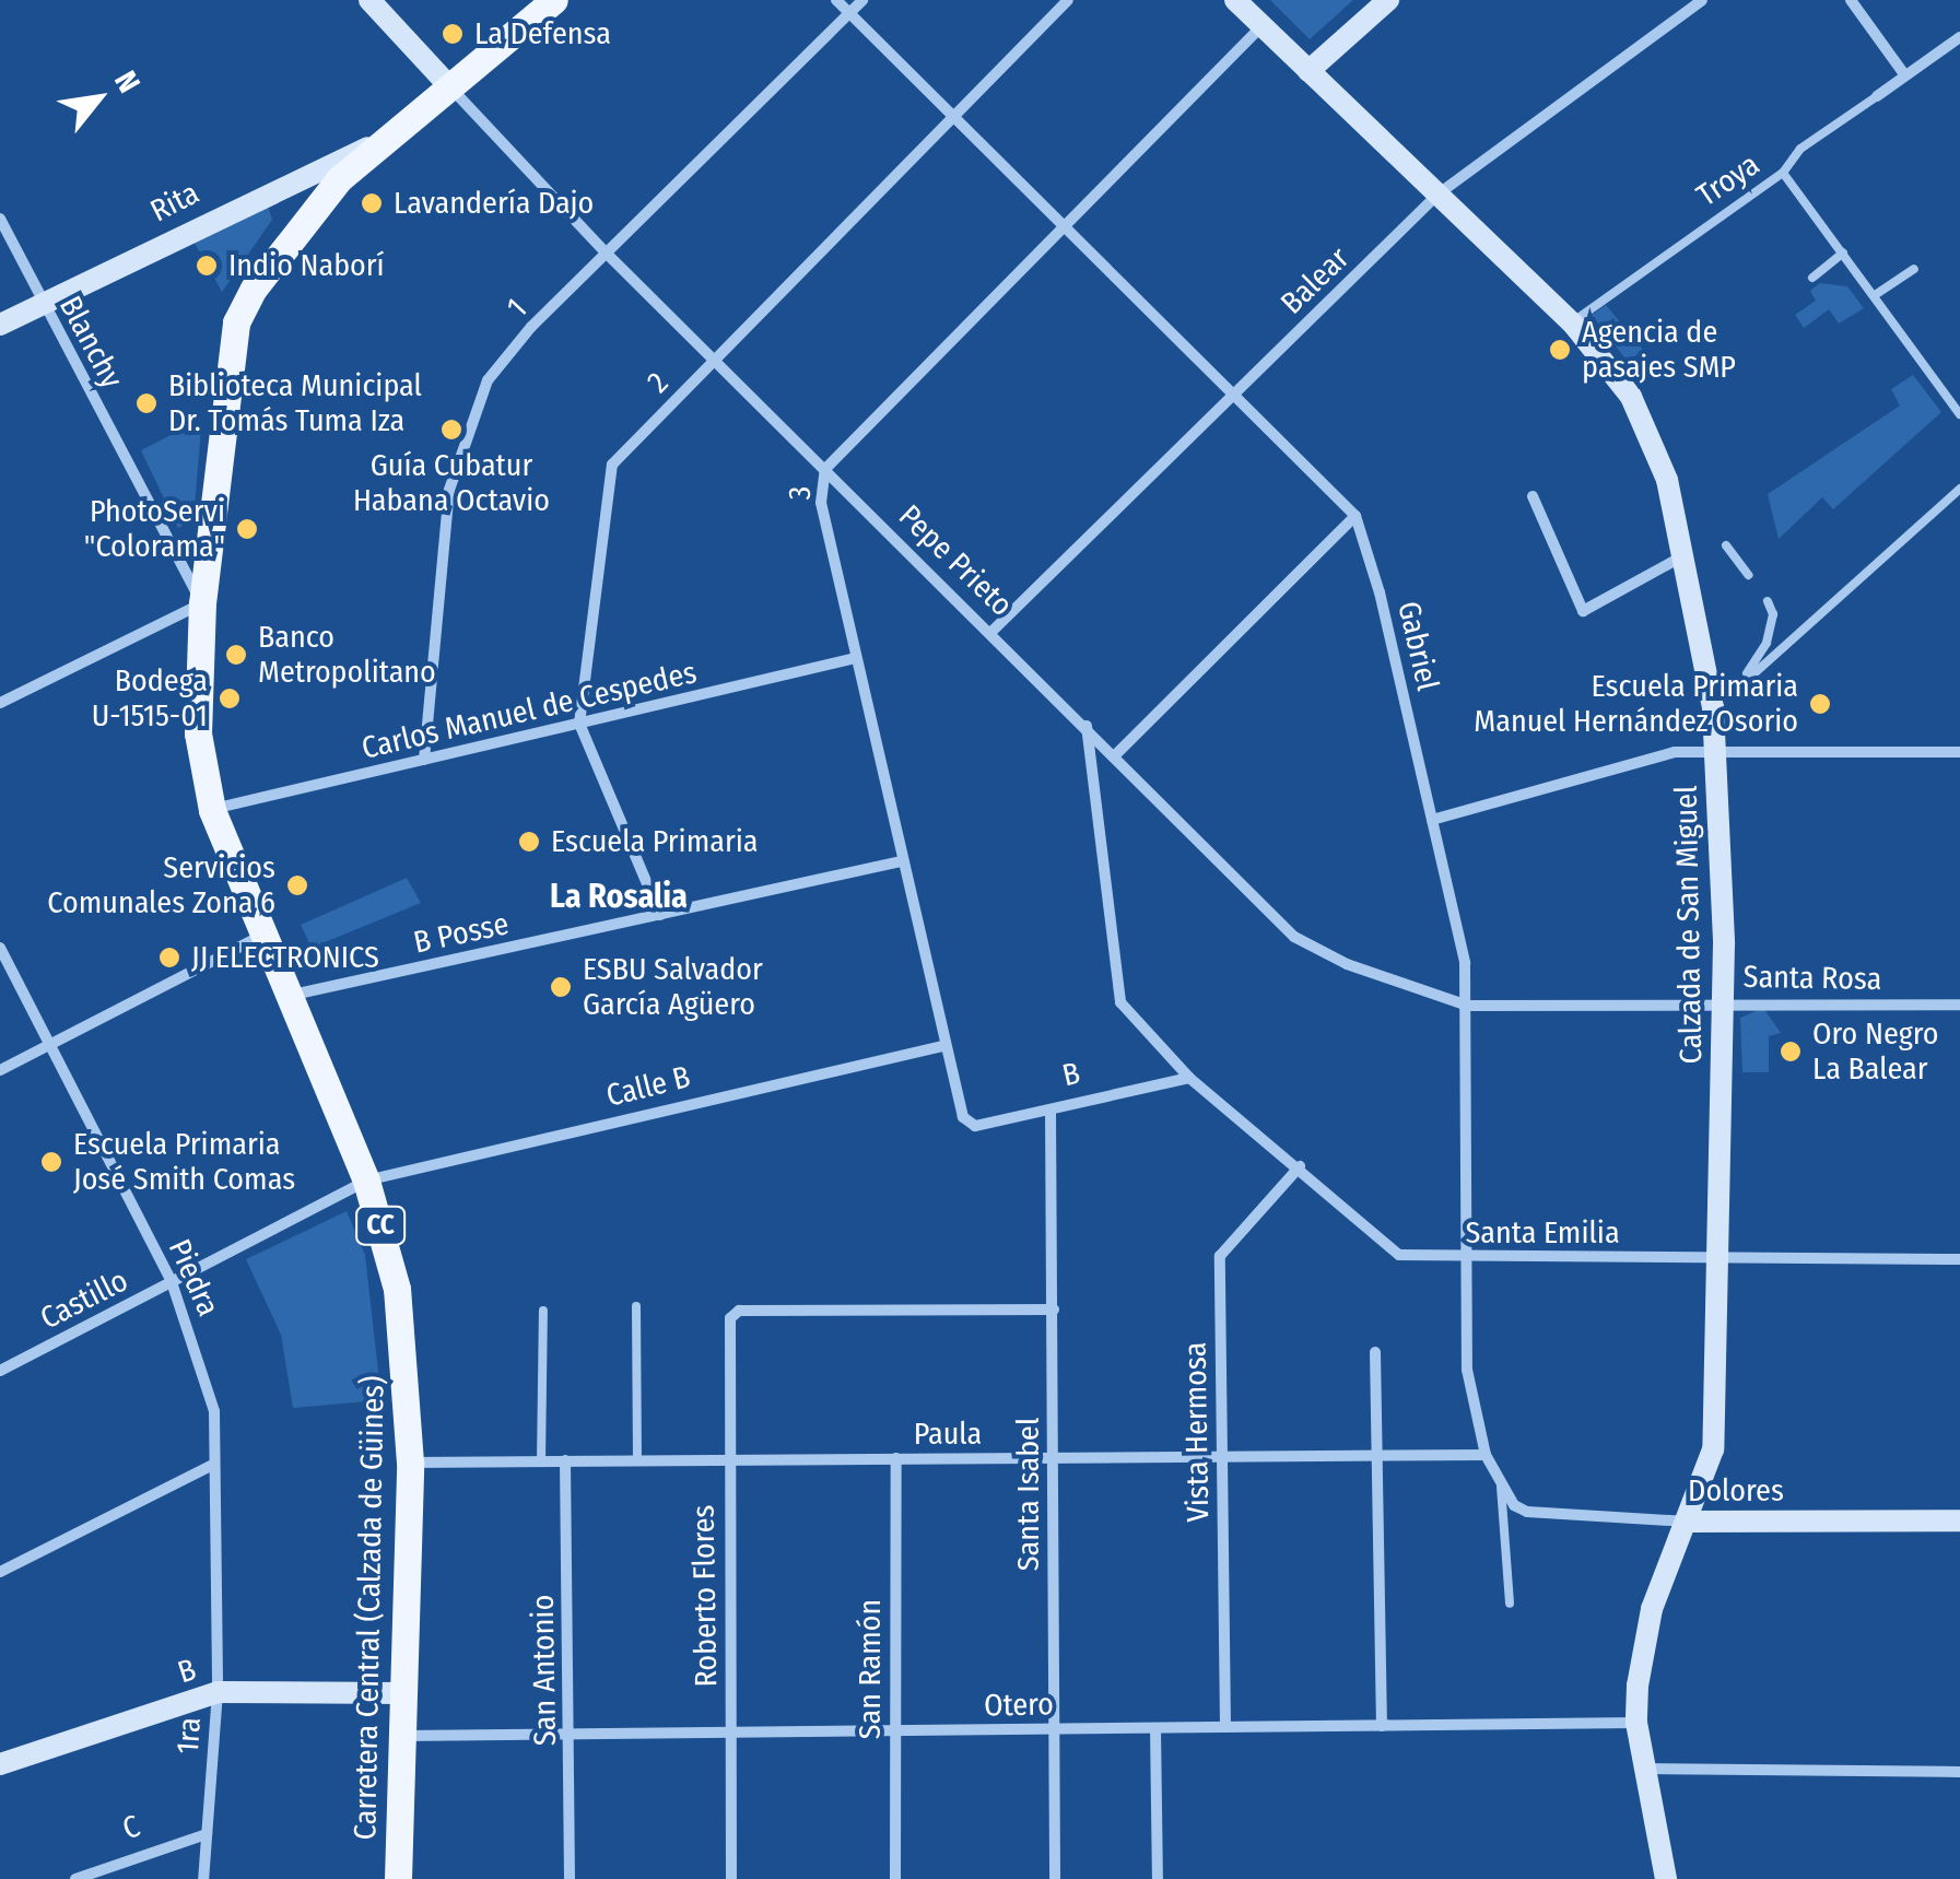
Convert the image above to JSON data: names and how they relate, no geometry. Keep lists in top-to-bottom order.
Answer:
{
  "streets": {
    "main road": [
      "Rita",
      "Calzada de San Miguel",
      "B",
      "CC",
      "Dolores",
      "Carretera Central (Calzada de Güines)"
    ],
    "street": [
      "Troya",
      "Balear",
      "1",
      "Blanchy",
      "2",
      "3",
      "Pepe Prieto",
      "Gabriel",
      "Carlos Manuel de Cespedes",
      "B Posse",
      "Santa Rosa",
      "Calle B",
      "Santa Emilia",
      "Piedra",
      "Castillo",
      "Vista Hermosa",
      "Paula",
      "Santa Isabel",
      "Roberto Flores",
      "San Ramón",
      "San Antonio",
      "Otero",
      "1ra",
      "C"
    ]
  },
  "crossings": [
    ["Troya", "Calzada de San Miguel"],
    ["Rita", "Blanchy"],
    ["Rita", "Carretera Central (Calzada de Güines)"],
    ["Balear", "Pepe Prieto"],
    ["Balear", "Calzada de San Miguel"],
    ["1", "Pepe Prieto"],
    ["1", "Carlos Manuel de Cespedes"],
    ["Blanchy", "Carretera Central (Calzada de Güines)"],
    ["2", "Pepe Prieto"],
    ["2", "Carlos Manuel de Cespedes"],
    ["3", "Pepe Prieto"],
    ["3", "Carlos Manuel de Cespedes"],
    ["3", "Calzada de San Miguel"],
    ["3", "B Posse"],
    ["3", "B"],
    ["3", "Calle B"],
    ["Pepe Prieto", "Gabriel"],
    ["Pepe Prieto", "Santa Rosa"],
    ["Pepe Prieto", "CC"],
    ["Pepe Prieto", "Santa Emilia"],
    ["Pepe Prieto", "Carretera Central (Calzada de Güines)"],
    ["Gabriel", "Santa Rosa"],
    ["Gabriel", "Santa Emilia"],
    ["Gabriel", "Paula"],
    ["Gabriel", "Dolores"],
    ["Carlos Manuel de Cespedes", "Carretera Central (Calzada de Güines)"],
    ["Calzada de San Miguel", "Santa Rosa"],
    ["Calzada de San Miguel", "Santa Emilia"],
    ["Calzada de San Miguel", "Dolores"],
    ["Calzada de San Miguel", "Otero"],
    ["B Posse", "Carretera Central (Calzada de Güines)"],
    ["B", "Santa Emilia"],
    ["B", "Santa Isabel"],
    ["B", "Carretera Central (Calzada de Güines)"],
    ["B", "1ra"],
    ["Calle B", "Castillo"],
    ["Calle B", "Carretera Central (Calzada de Güines)"],
    ["CC", "Carretera Central (Calzada de Güines)"],
    ["Santa Emilia", "Vista Hermosa"],
    ["Piedra", "Castillo"],
    ["Piedra", "1ra"],
    ["Castillo", "Carretera Central (Calzada de Güines)"],
    ["Vista Hermosa", "Paula"],
    ["Vista Hermosa", "Otero"],
    ["Paula", "Santa Isabel"],
    ["Paula", "Roberto Flores"],
    ["Paula", "Carretera Central (Calzada de Güines)"],
    ["Paula", "San Ramón"],
    ["Paula", "San Antonio"],
    ["Santa Isabel", "Roberto Flores"],
    ["Santa Isabel", "Otero"],
    ["Roberto Flores", "Otero"],
    ["Carretera Central (Calzada de Güines)", "Otero"],
    ["San Ramón", "Otero"],
    ["San Antonio", "Otero"],
    ["1ra", "C"]
  ],
  "districts": ["La Rosalia"],
  "places": [
    "La Defensa",
    "Lavandería Dajo",
    "Indio Naborí",
    "Agencia de pasajes SMP",
    "Biblioteca Municipal Dr. Tomás Tuma Iza",
    "Guía Cubatur Habana Octavio",
    "PhotoServi \"Colorama\"",
    "Banco Metropolitano",
    "Bodega U-1515-01",
    "Escuela Primaria Manuel Hernández Osorio",
    "Escuela Primaria",
    "Servicios Comunales Zona 6",
    "JJ ELECTRONICS",
    "ESBU Salvador García Agüero",
    "Oro Negro La Balear",
    "Escuela Primaria José Smith Comas"
  ],
  "north": "top right"
}
